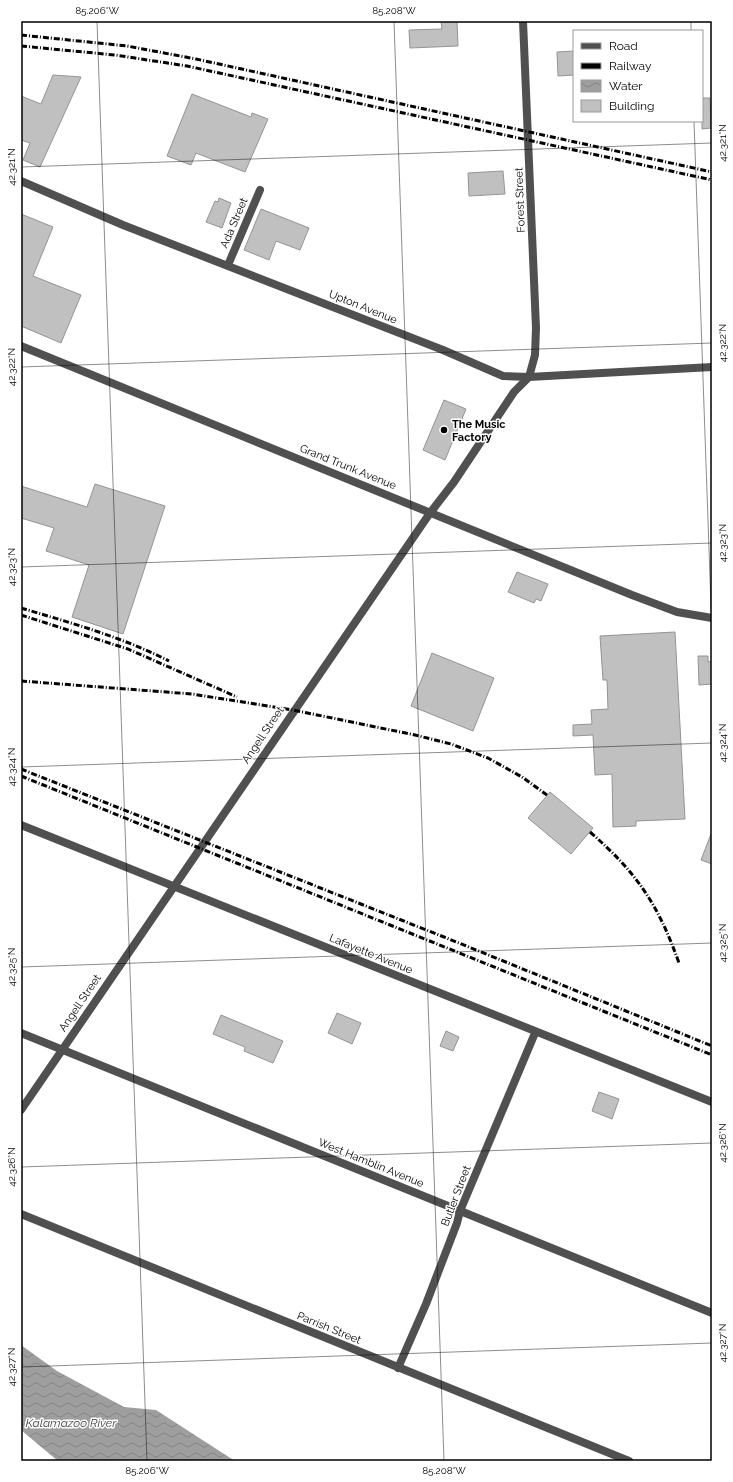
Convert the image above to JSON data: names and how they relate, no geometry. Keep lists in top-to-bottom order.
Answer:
{
  "streets": {
    "street": [
      "Forest Street",
      "Ada Street",
      "Upton Avenue",
      "Grand Trunk Avenue",
      "Angell Street",
      "Lafayette Avenue",
      "West Hamblin Avenue",
      "Butler Street",
      "Parrish Street"
    ]
  },
  "crossings": [
    ["Forest Street", "Upton Avenue"],
    ["Forest Street", "Angell Street"],
    ["Ada Street", "Upton Avenue"],
    ["Upton Avenue", "Angell Street"],
    ["Grand Trunk Avenue", "Angell Street"],
    ["Angell Street", "Lafayette Avenue"],
    ["Angell Street", "West Hamblin Avenue"],
    ["Lafayette Avenue", "Butler Street"],
    ["West Hamblin Avenue", "Butler Street"],
    ["Butler Street", "Parrish Street"]
  ],
  "water": ["Kalamazoo River"],
  "places": ["The Music Factory"],
  "legend": [
    "Road",
    "Railway",
    "Water",
    "Building"
  ],
  "coordinates": [
    "85.206°W",
    "85.208°W",
    "42.321°N",
    "42.322°N",
    "42.323°N",
    "42.324°N",
    "42.325°N",
    "42.326°N",
    "42.327°N"
  ]
}
